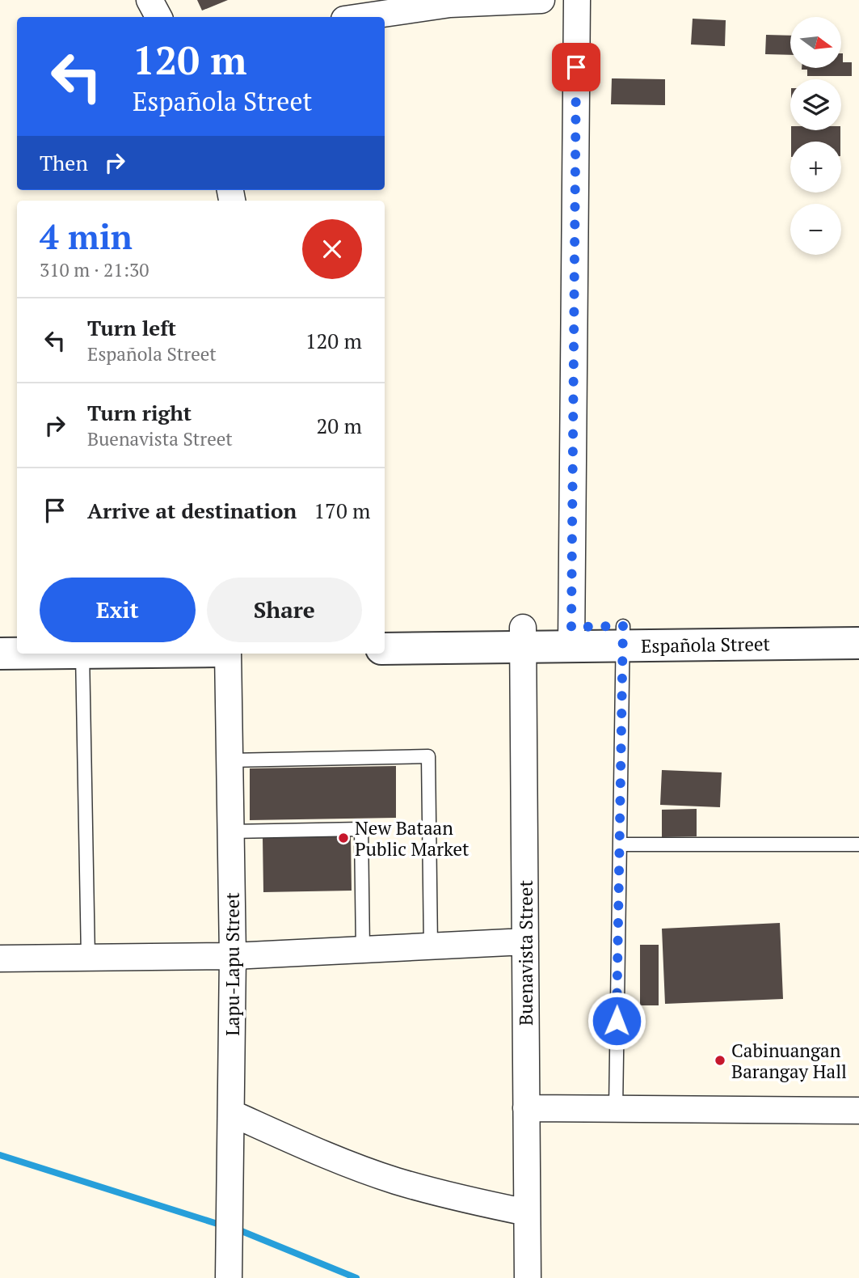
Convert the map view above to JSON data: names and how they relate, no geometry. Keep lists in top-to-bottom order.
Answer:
{
  "streets": {
    "street": ["Española Street", "Buenavista Street", "Lapu-Lapu Street"]
  },
  "crossings": [
    ["Española Street", "Buenavista Street"]
  ],
  "places": ["New Bataan Public Market", "Cabinuangan Barangay Hall"],
  "north": "right",
  "page": {
    "map_buttons": ["+", "−"],
    "turn": ["120 m", "Española Street"],
    "then": "Then",
    "heading": ["4 min", "310 m · 21:30"],
    "list": [
      {
        "name": "Turn left",
        "note": "Española Street",
        "value": "120 m"
      },
      {
        "name": "Turn right",
        "note": "Buenavista Street",
        "value": "20 m"
      },
      {
        "name": "Arrive at destination",
        "value": "170 m"
      }
    ],
    "buttons": ["Exit", "Share"]
  }
}
